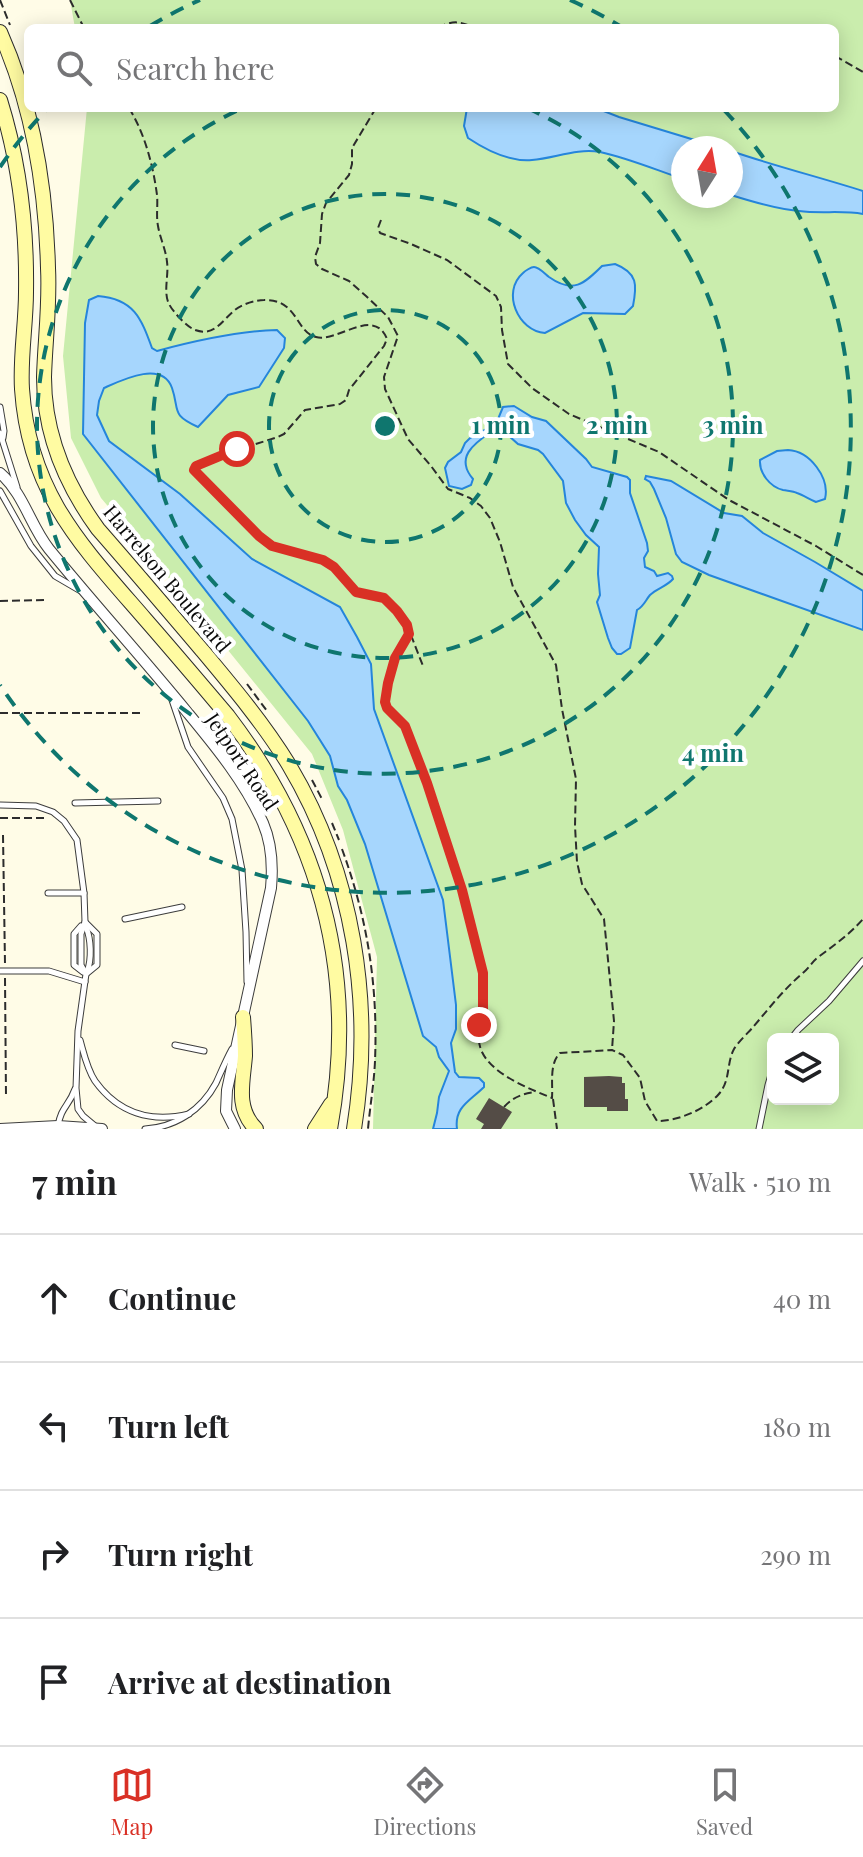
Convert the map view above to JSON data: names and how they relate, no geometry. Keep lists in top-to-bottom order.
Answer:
{
  "streets": {
    "main road": ["Harrelson Boulevard"],
    "street": ["Jetport Road"]
  },
  "north": "top",
  "page": {
    "search": "Search here",
    "heading": ["7 min", "Walk · 510 m"],
    "list": [
      ["Continue", "40 m"],
      ["Turn left", "180 m"],
      ["Turn right", "290 m"],
      "Arrive at destination"
    ],
    "nav": ["Map", "Directions", "Saved"]
  },
  "rings": [
    "1 min",
    "2 min",
    "3 min",
    "4 min"
  ]
}
